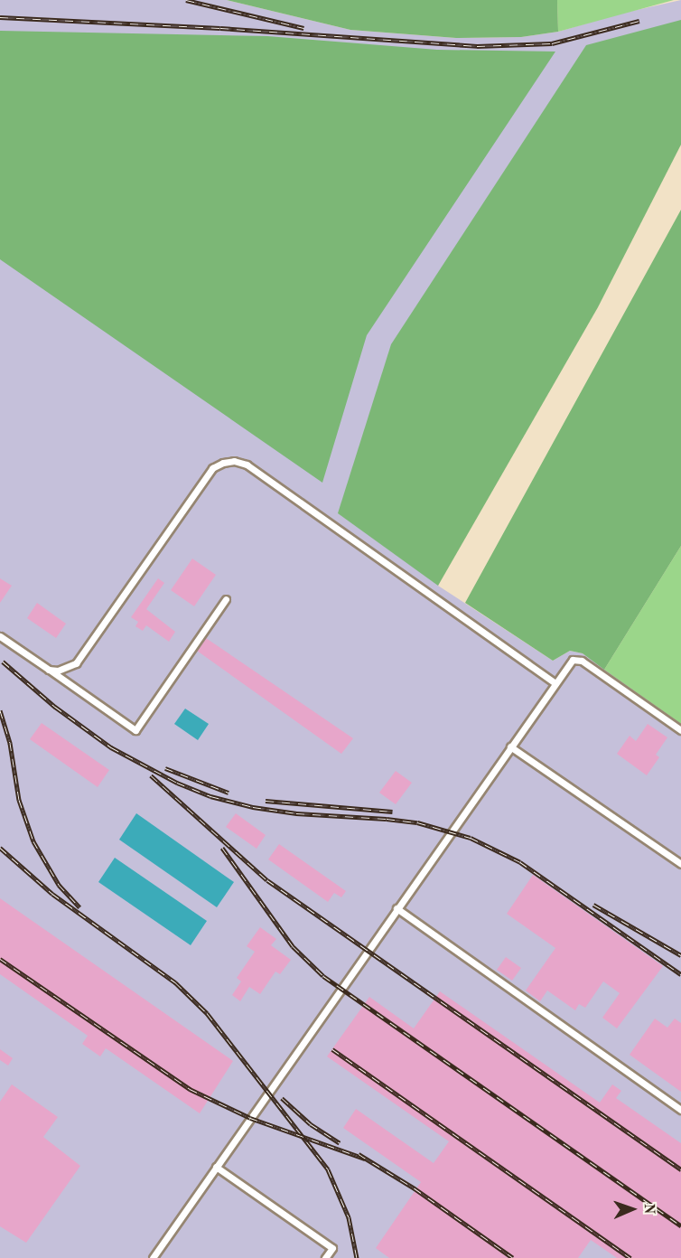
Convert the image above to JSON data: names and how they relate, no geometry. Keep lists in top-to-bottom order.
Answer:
{
  "north": "right"
}
